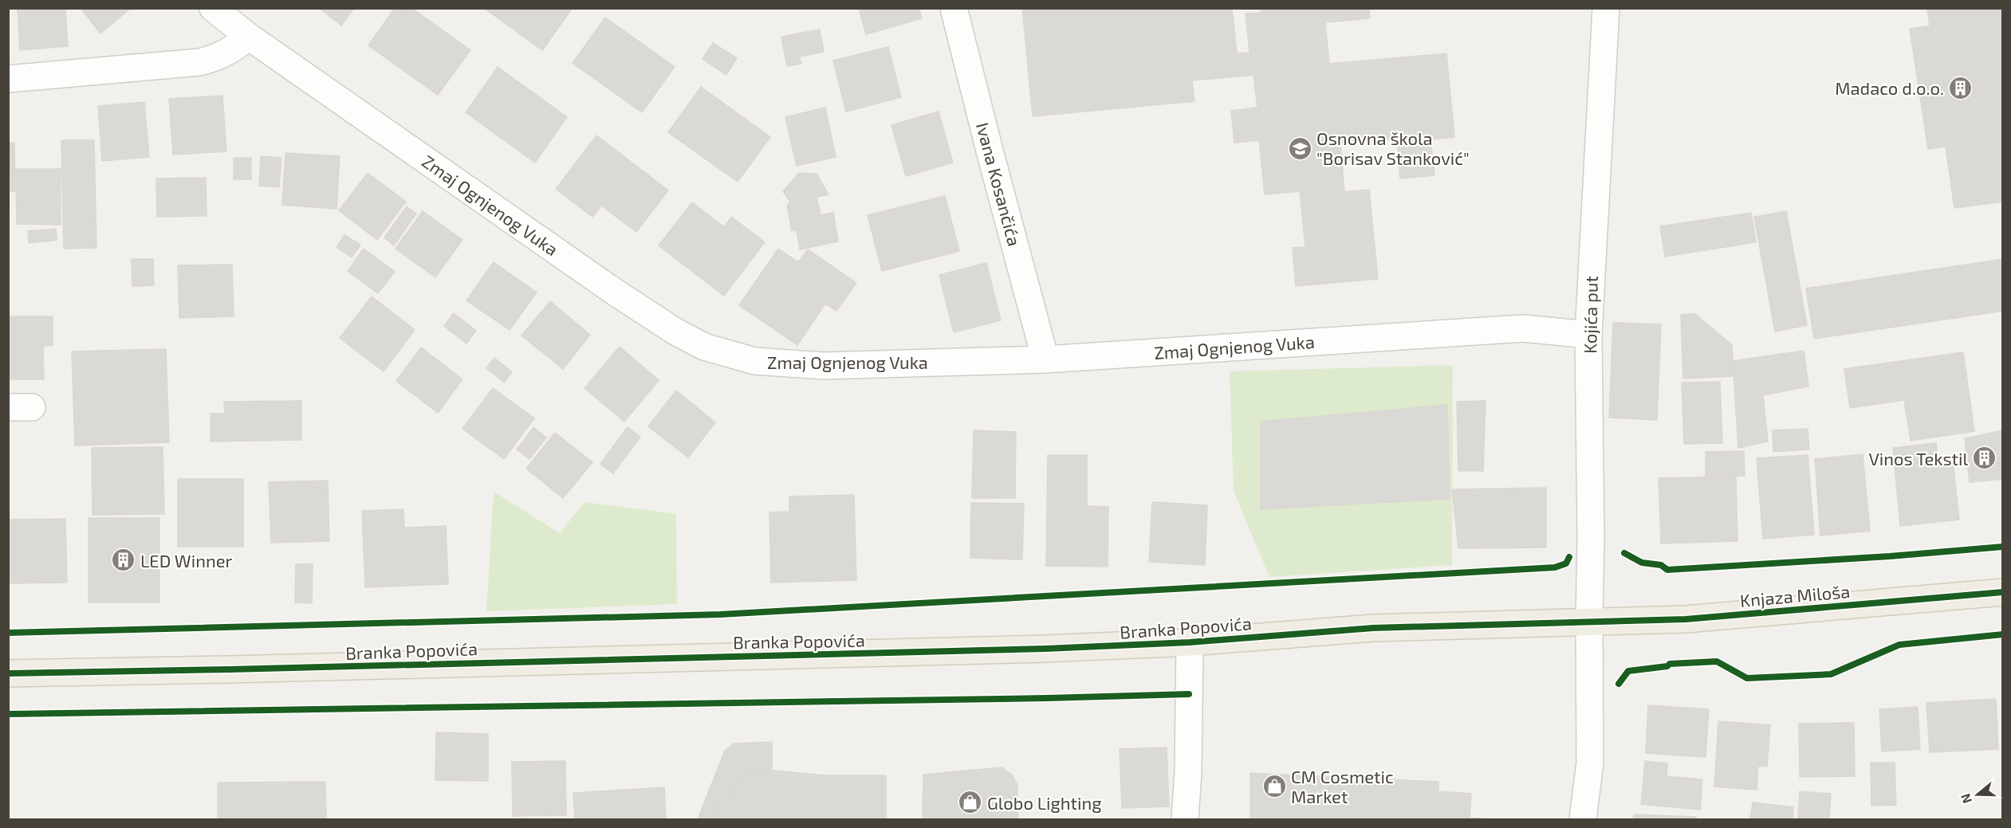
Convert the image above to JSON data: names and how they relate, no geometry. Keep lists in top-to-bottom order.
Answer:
{
  "streets": {
    "main road": ["Knjaza Miloša", "Branka Popovića"],
    "street": ["Ivana Kosančića", "Zmaj Ognjenog Vuka", "Kojića put"]
  },
  "crossings": [
    ["Ivana Kosančića", "Zmaj Ognjenog Vuka"],
    ["Zmaj Ognjenog Vuka", "Kojića put"],
    ["Kojića put", "Knjaza Miloša"],
    ["Kojića put", "Branka Popovića"],
    ["Knjaza Miloša", "Branka Popovića"]
  ],
  "places": {
    "building": ["Madaco d.o.o.", "Vinos Tekstil", "LED Winner"],
    "school or university": ["Osnovna škola \"Borisav Stanković\""],
    "shop": ["CM Cosmetic Market", "Globo Lighting"]
  },
  "north": "left"
}
